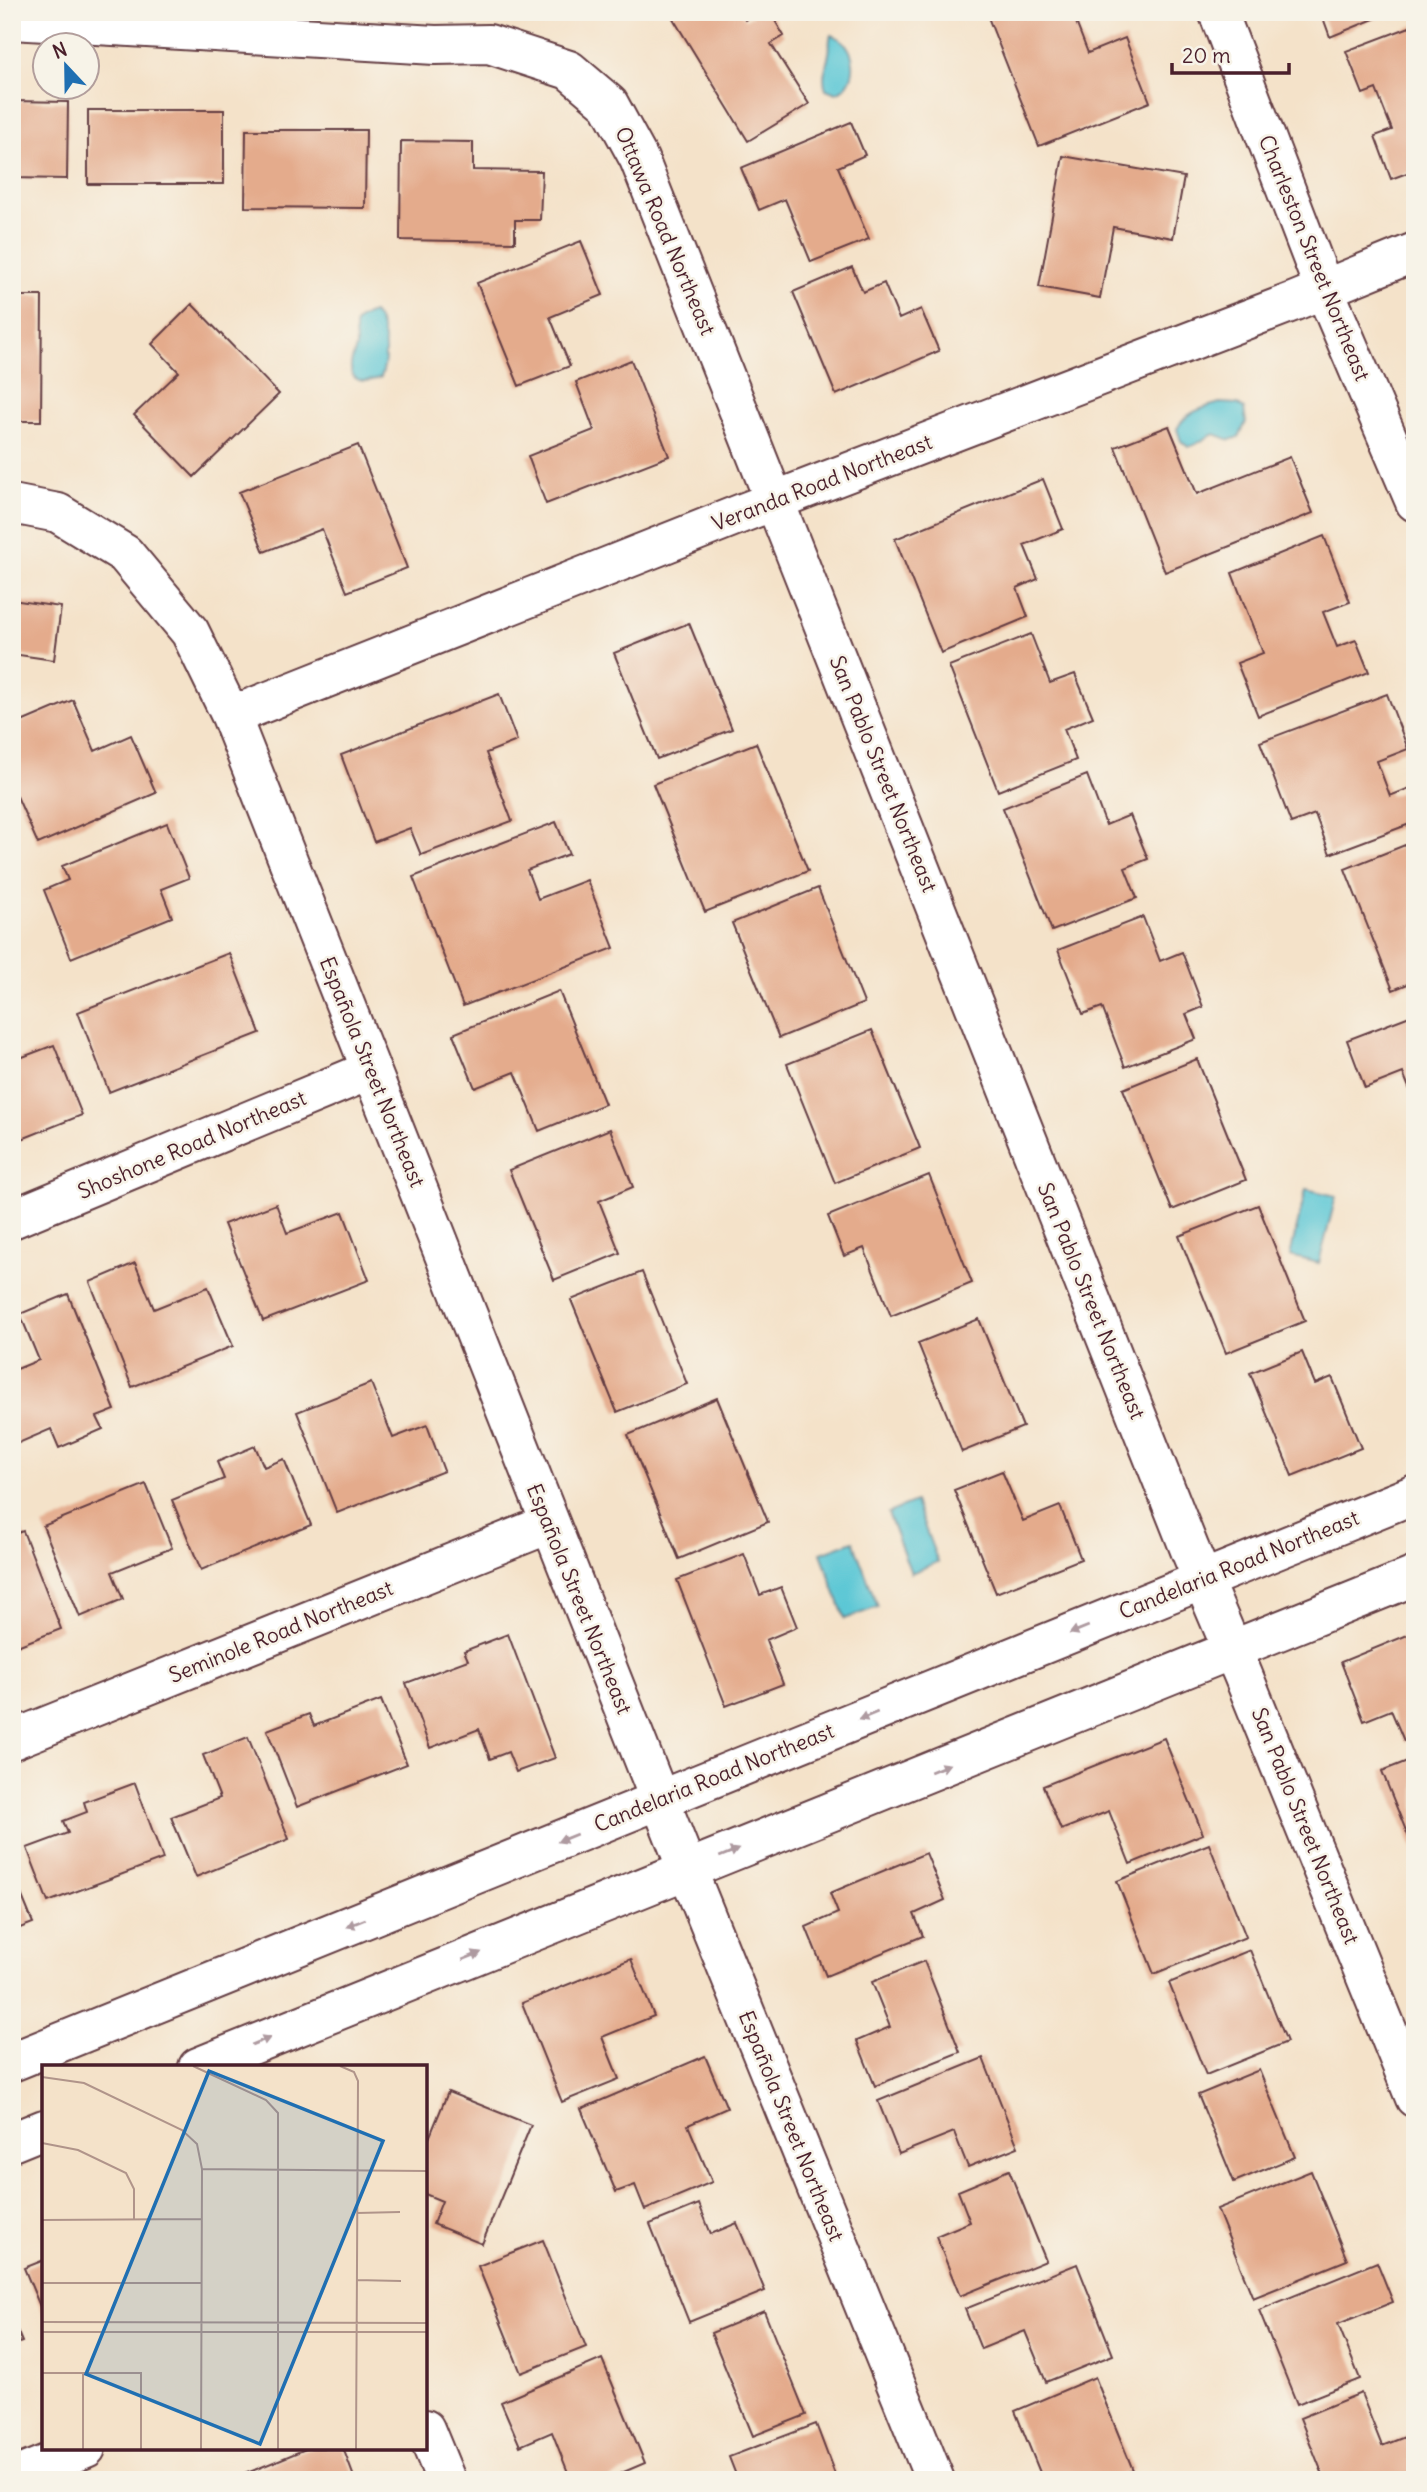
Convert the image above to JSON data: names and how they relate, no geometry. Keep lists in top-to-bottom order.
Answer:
{
  "streets": {
    "street": [
      "Ottawa Road Northeast",
      "Charleston Street Northeast",
      "Veranda Road Northeast",
      "San Pablo Street Northeast",
      "Española Street Northeast",
      "Shoshone Road Northeast",
      "Candelaria Road Northeast",
      "Seminole Road Northeast"
    ]
  },
  "crossings": [
    ["Ottawa Road Northeast", "Veranda Road Northeast"],
    ["Ottawa Road Northeast", "San Pablo Street Northeast"],
    ["Charleston Street Northeast", "Veranda Road Northeast"],
    ["Veranda Road Northeast", "San Pablo Street Northeast"],
    ["Veranda Road Northeast", "Española Street Northeast"],
    ["San Pablo Street Northeast", "Candelaria Road Northeast"],
    ["Española Street Northeast", "Shoshone Road Northeast"],
    ["Española Street Northeast", "Candelaria Road Northeast"],
    ["Española Street Northeast", "Seminole Road Northeast"]
  ],
  "scale_bar": "20 m",
  "north": "top"
}
